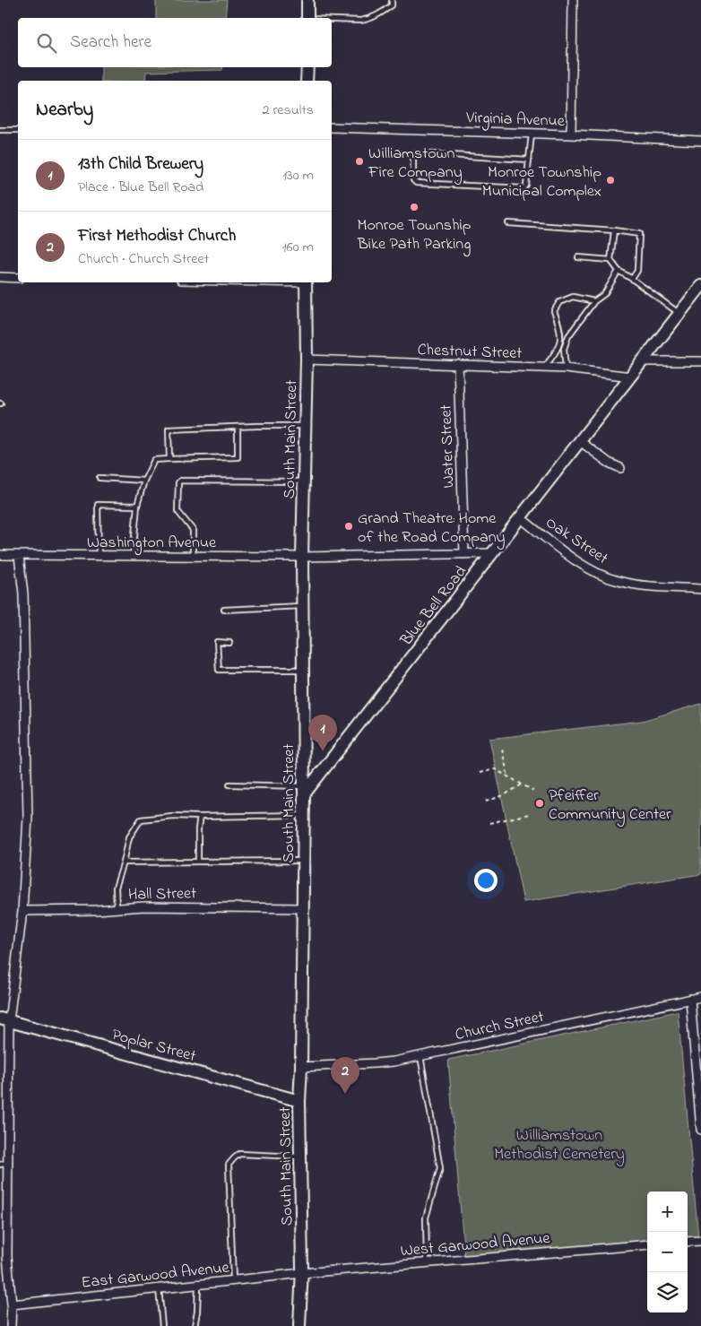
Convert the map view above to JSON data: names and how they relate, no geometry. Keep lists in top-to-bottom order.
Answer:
{
  "streets": {
    "street": [
      "Virginia Avenue",
      "Chestnut Street",
      "South Main Street",
      "Water Street",
      "Oak Street",
      "Washington Avenue",
      "Blue Bell Road",
      "Hall Street",
      "Church Street",
      "Poplar Street",
      "West Garwood Avenue",
      "East Garwood Avenue"
    ]
  },
  "crossings": [
    ["Chestnut Street", "South Main Street"],
    ["Chestnut Street", "Water Street"],
    ["Chestnut Street", "Blue Bell Road"],
    ["South Main Street", "Washington Avenue"],
    ["South Main Street", "Blue Bell Road"],
    ["South Main Street", "Hall Street"],
    ["South Main Street", "Church Street"],
    ["South Main Street", "Poplar Street"],
    ["South Main Street", "West Garwood Avenue"],
    ["South Main Street", "East Garwood Avenue"],
    ["Water Street", "Washington Avenue"],
    ["Oak Street", "Blue Bell Road"],
    ["Washington Avenue", "Blue Bell Road"],
    ["West Garwood Avenue", "East Garwood Avenue"]
  ],
  "parks": ["Williamstown Methodist Cemetery"],
  "places": [
    "Williamstown Fire Company",
    "Monroe Township Municipal Complex",
    "Monroe Township Bike Path Parking",
    "Grand Theatre: Home of the Road Company",
    "Pfeiffer Community Center"
  ],
  "page": {
    "search": "Search here",
    "heading": ["Nearby", "2 results"],
    "list": [
      {
        "mark": "1",
        "name": "13th Child Brewery",
        "note": "Place · Blue Bell Road",
        "value": "130 m"
      },
      {
        "mark": "2",
        "name": "First Methodist Church",
        "note": "Church · Church Street",
        "value": "160 m"
      }
    ],
    "pins": ["1", "2"],
    "map_buttons": ["+", "−"]
  }
}
